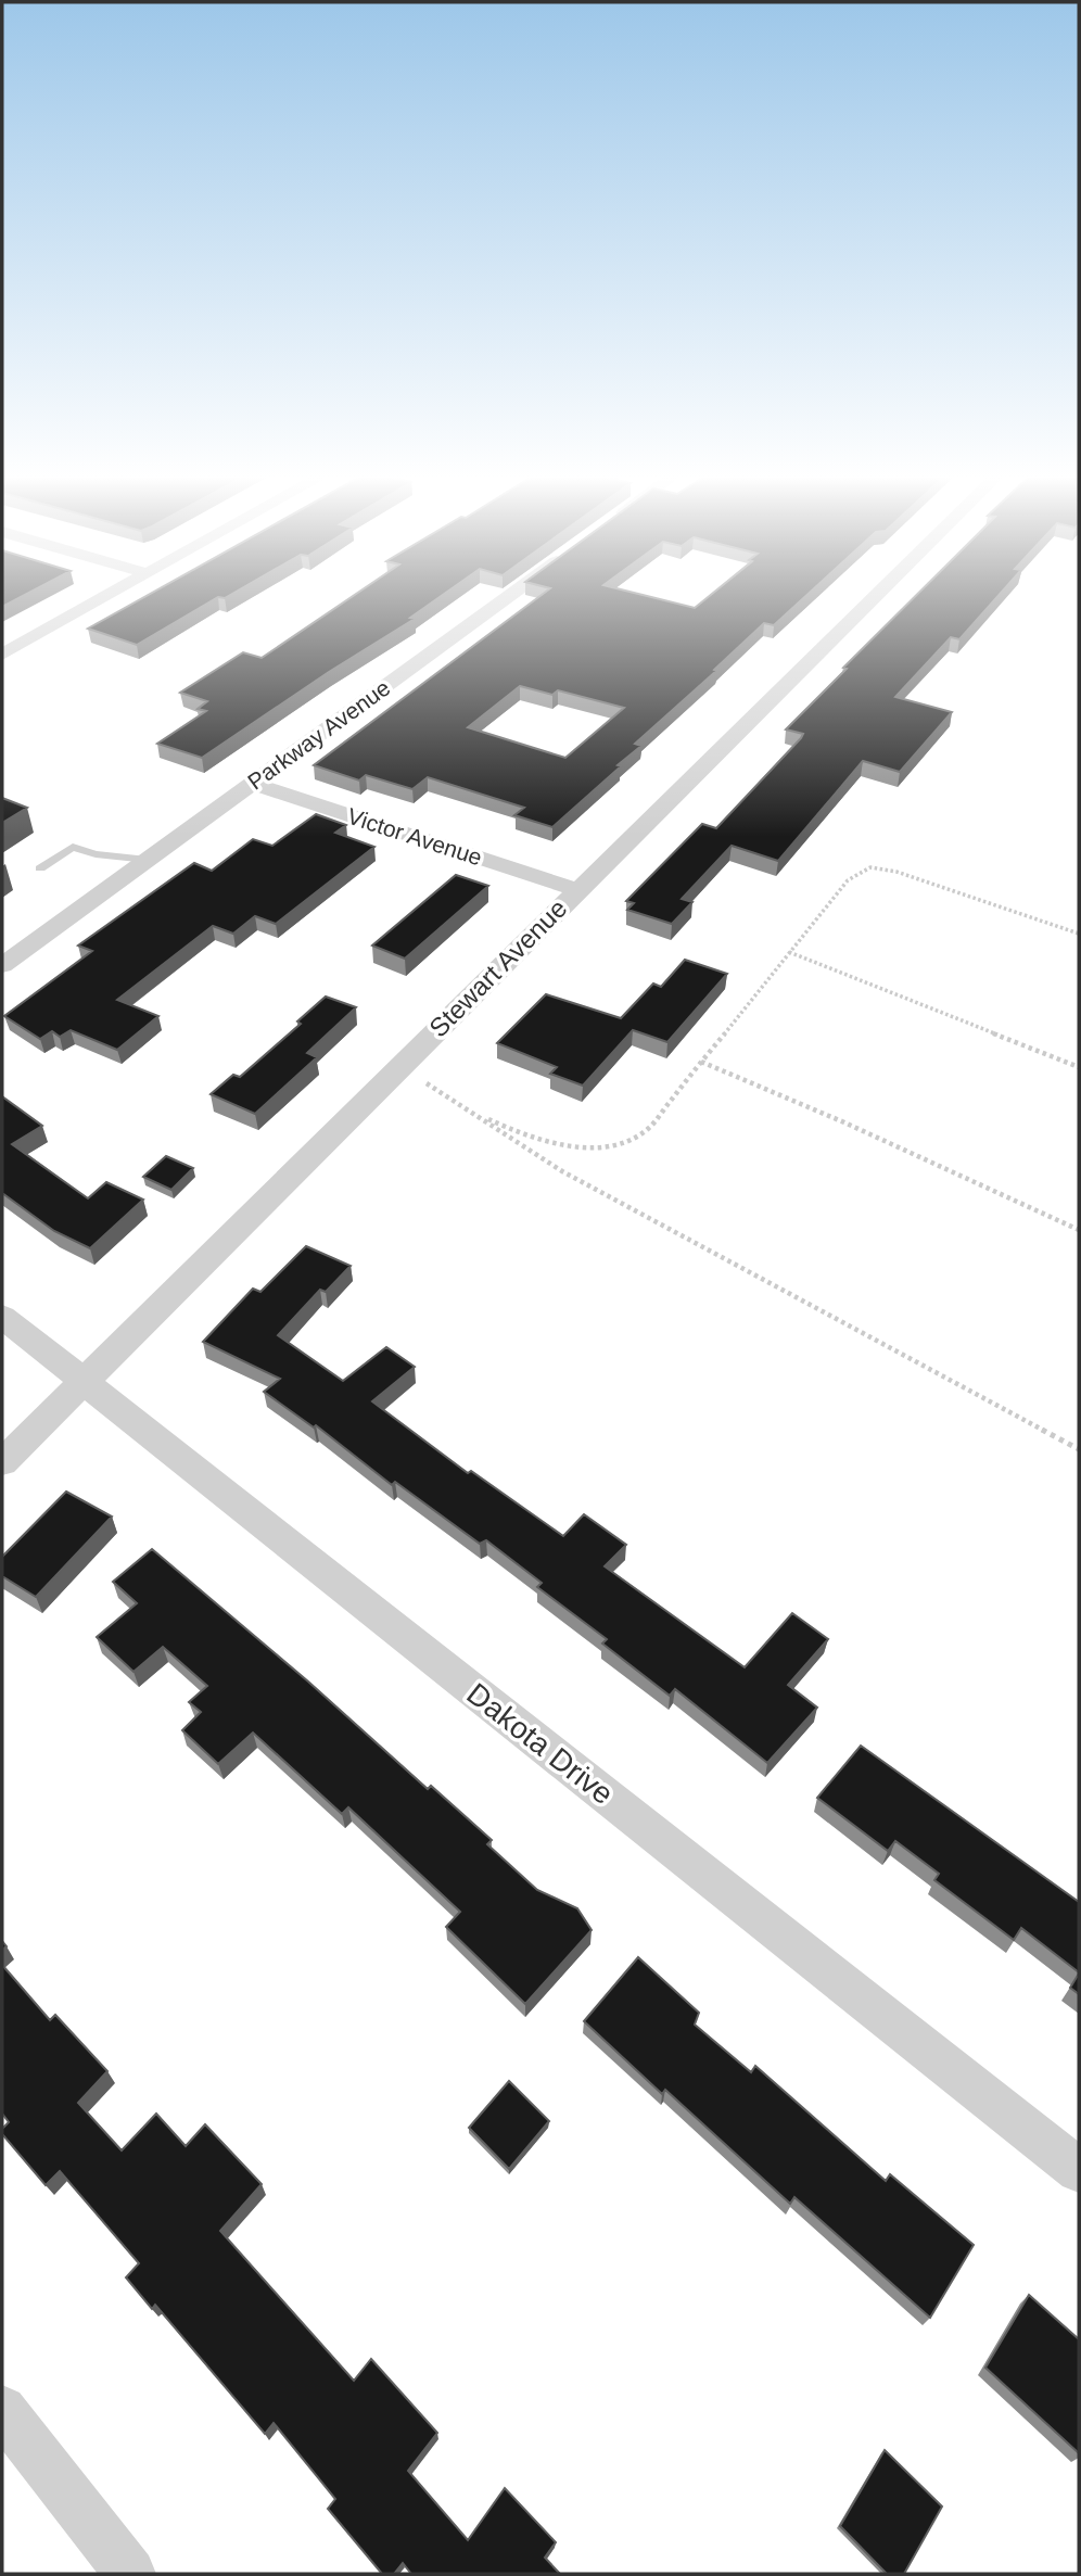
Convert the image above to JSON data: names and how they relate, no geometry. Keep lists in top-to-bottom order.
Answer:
{
  "streets": {
    "street": [
      "Parkway Avenue",
      "Victor Avenue",
      "Stewart Avenue",
      "Dakota Drive"
    ]
  },
  "crossings": [
    ["Parkway Avenue", "Victor Avenue"],
    ["Victor Avenue", "Stewart Avenue"],
    ["Stewart Avenue", "Dakota Drive"]
  ]
}
